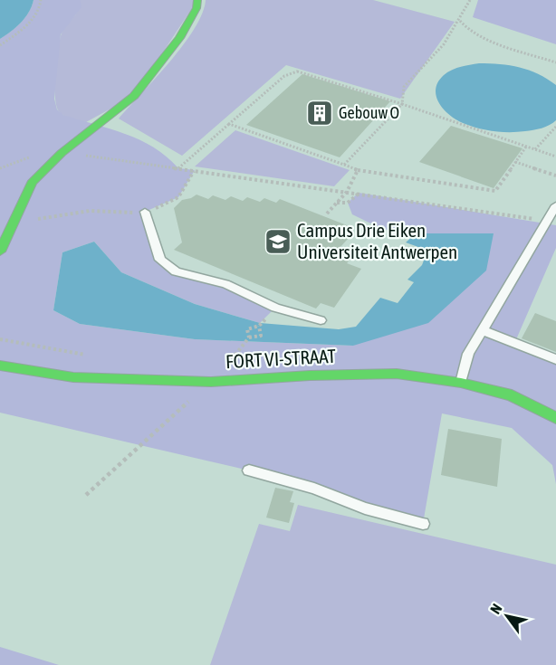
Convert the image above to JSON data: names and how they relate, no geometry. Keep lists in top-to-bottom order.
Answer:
{
  "streets": {
    "street": ["FORT VI-STRAAT"]
  },
  "places": {
    "building": ["Gebouw O"],
    "school or university": ["Campus Drie Eiken Universiteit Antwerpen"]
  },
  "north": "top left"
}
